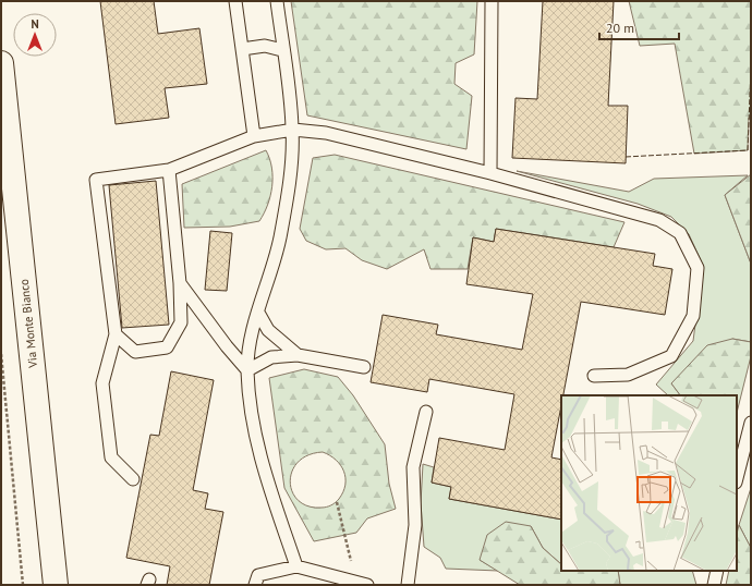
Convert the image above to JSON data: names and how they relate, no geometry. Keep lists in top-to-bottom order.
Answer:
{
  "streets": {
    "main road": ["Via Monte Bianco"]
  },
  "scale_bar": "20 m",
  "north": "top"
}
